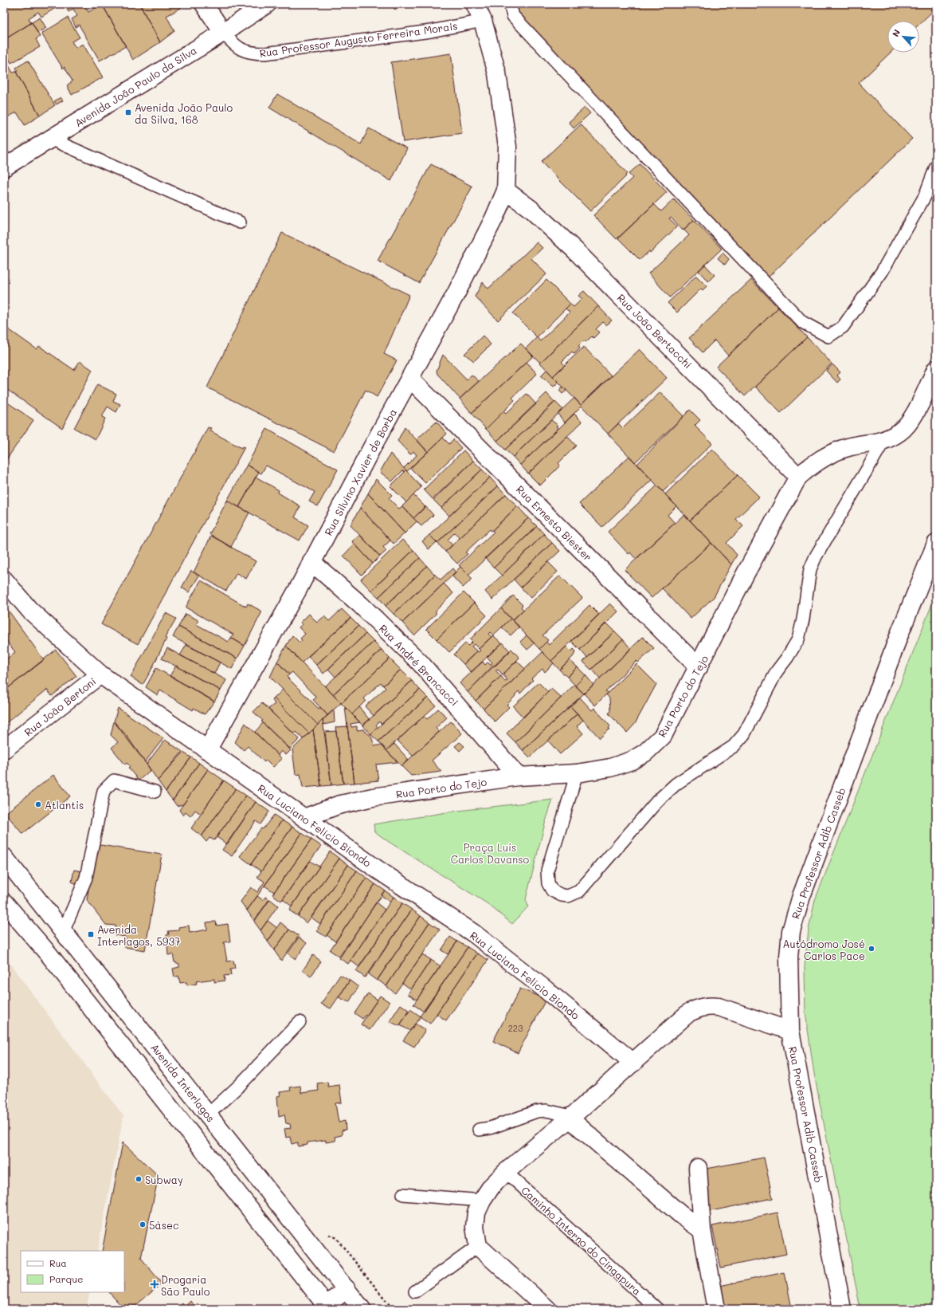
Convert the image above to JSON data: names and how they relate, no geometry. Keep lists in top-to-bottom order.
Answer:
{
  "streets": {
    "street": [
      "Avenida João Paulo da Silva",
      "Rua João Bertacchi",
      "Rua Silvino Xavier de Borba",
      "Rua Ernesto Biester",
      "Rua André Brancacci",
      "Rua Porto do Tejo",
      "Rua João Bertoni",
      "Rua Luciano Felício Biondo",
      "Rua Professor Adib Casseb",
      "Avenida Interlagos"
    ],
    "lane": ["Rua Professor Augusto Ferreira Morais", "Caminho Interno do Cingapura"]
  },
  "crossings": [
    ["Rua Professor Augusto Ferreira Morais", "Avenida João Paulo da Silva"],
    ["Rua João Bertacchi", "Rua Silvino Xavier de Borba"],
    ["Rua João Bertacchi", "Rua Porto do Tejo"],
    ["Rua Silvino Xavier de Borba", "Rua Ernesto Biester"],
    ["Rua Silvino Xavier de Borba", "Rua André Brancacci"],
    ["Rua Silvino Xavier de Borba", "Rua Luciano Felício Biondo"],
    ["Rua Ernesto Biester", "Rua Porto do Tejo"],
    ["Rua André Brancacci", "Rua Porto do Tejo"],
    ["Rua Porto do Tejo", "Rua Luciano Felício Biondo"],
    ["Rua João Bertoni", "Rua Luciano Felício Biondo"]
  ],
  "parks": ["Praça Luis Carlos Davanso"],
  "places": {
    "transit": ["Avenida João Paulo da Silva, 168", "Avenida Interlagos, 5937"],
    "other": [
      "Atlantis",
      "Autódromo José Carlos Pace",
      "Subway",
      "5àsec"
    ],
    "health": ["Drogaria São Paulo"]
  },
  "house_numbers": ["223"],
  "legend": ["Rua", "Parque"],
  "north": "top left"
}
